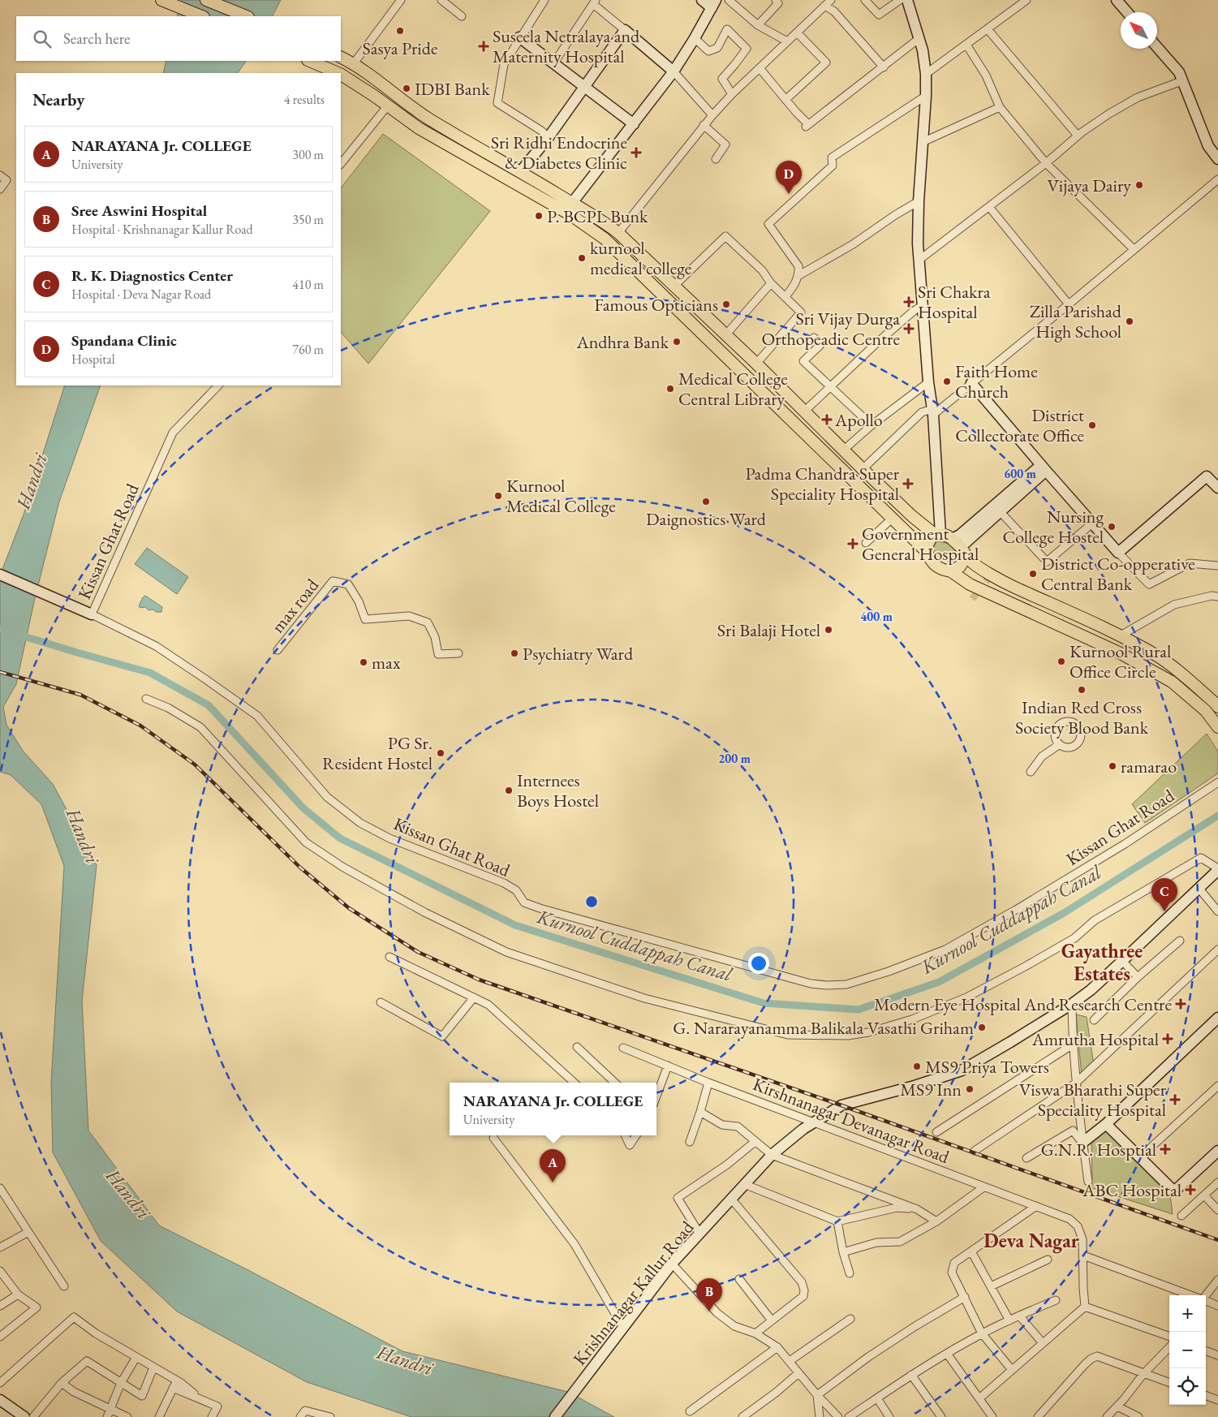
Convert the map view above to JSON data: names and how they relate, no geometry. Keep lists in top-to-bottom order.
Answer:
{
  "streets": {
    "street": [
      "Kissan Ghat Road",
      "max road",
      "Kirshnanagar Devanagar Road",
      "Krishnanagar Kallur Road"
    ]
  },
  "crossings": [
    ["Kirshnanagar Devanagar Road", "Krishnanagar Kallur Road"]
  ],
  "districts": ["Gayathree Estates", "Deva Nagar"],
  "water": ["Handri", "Kurnool Cuddappah Canal"],
  "places": {
    "other": [
      "Sasya Pride",
      "IDBI Bank",
      "Vijaya Dairy",
      "P. BCPL Bunk",
      "kurnool medical college",
      "Famous Opticians",
      "Zilla Parishad High School",
      "Andhra Bank",
      "Faith Home Church",
      "Medical College Central Library",
      "District Collectorate Office",
      "Kurnool Medical College",
      "Daignostics Ward",
      "Nursing College Hostel",
      "District Co-opperative Central Bank",
      "Sri Balaji Hotel",
      "Psychiatry Ward",
      "Kurnool Rural Office Circle",
      "max",
      "Indian Red Cross Society Blood Bank",
      "PG Sr. Resident Hostel",
      "ramarao",
      "Internees Boys Hostel",
      "G. Nararayanamma Balikala Vasathi Griham",
      "MS9 Priya Towers",
      "MS9 Inn"
    ],
    "health": [
      "Suseela Netralaya and Maternity Hospital",
      "Sri Ridhi Endocrine & Diabetes Clinic",
      "Sri Chakra Hospital",
      "Sri Vijay Durga Orthopeadic Centre",
      "Apollo",
      "Padma Chandra Super Speciality Hospital",
      "Government General Hospital",
      "Modern Eye Hospital And Research Centre",
      "Amrutha Hospital",
      "Viswa Bharathi Super Speciality Hospital",
      "G.N.R. Hosptial",
      "ABC Hospital"
    ]
  },
  "north": "top left",
  "page": {
    "search": "Search here",
    "heading": ["Nearby", "4 results"],
    "list": [
      {
        "mark": "A",
        "name": "NARAYANA Jr. COLLEGE",
        "note": "University",
        "value": "300 m"
      },
      {
        "mark": "B",
        "name": "Sree Aswini Hospital",
        "note": "Hospital · Krishnanagar Kallur Road",
        "value": "350 m"
      },
      {
        "mark": "C",
        "name": "R. K. Diagnostics Center",
        "note": "Hospital · Deva Nagar Road",
        "value": "410 m"
      },
      {
        "mark": "D",
        "name": "Spandana Clinic",
        "note": "Hospital",
        "value": "760 m"
      }
    ],
    "pins": [
      "D",
      "C",
      "A",
      "B"
    ],
    "popup": ["NARAYANA Jr. COLLEGE", "University"],
    "map_buttons": ["+", "−"]
  },
  "rings": ["600 m", "400 m", "200 m"]
}
